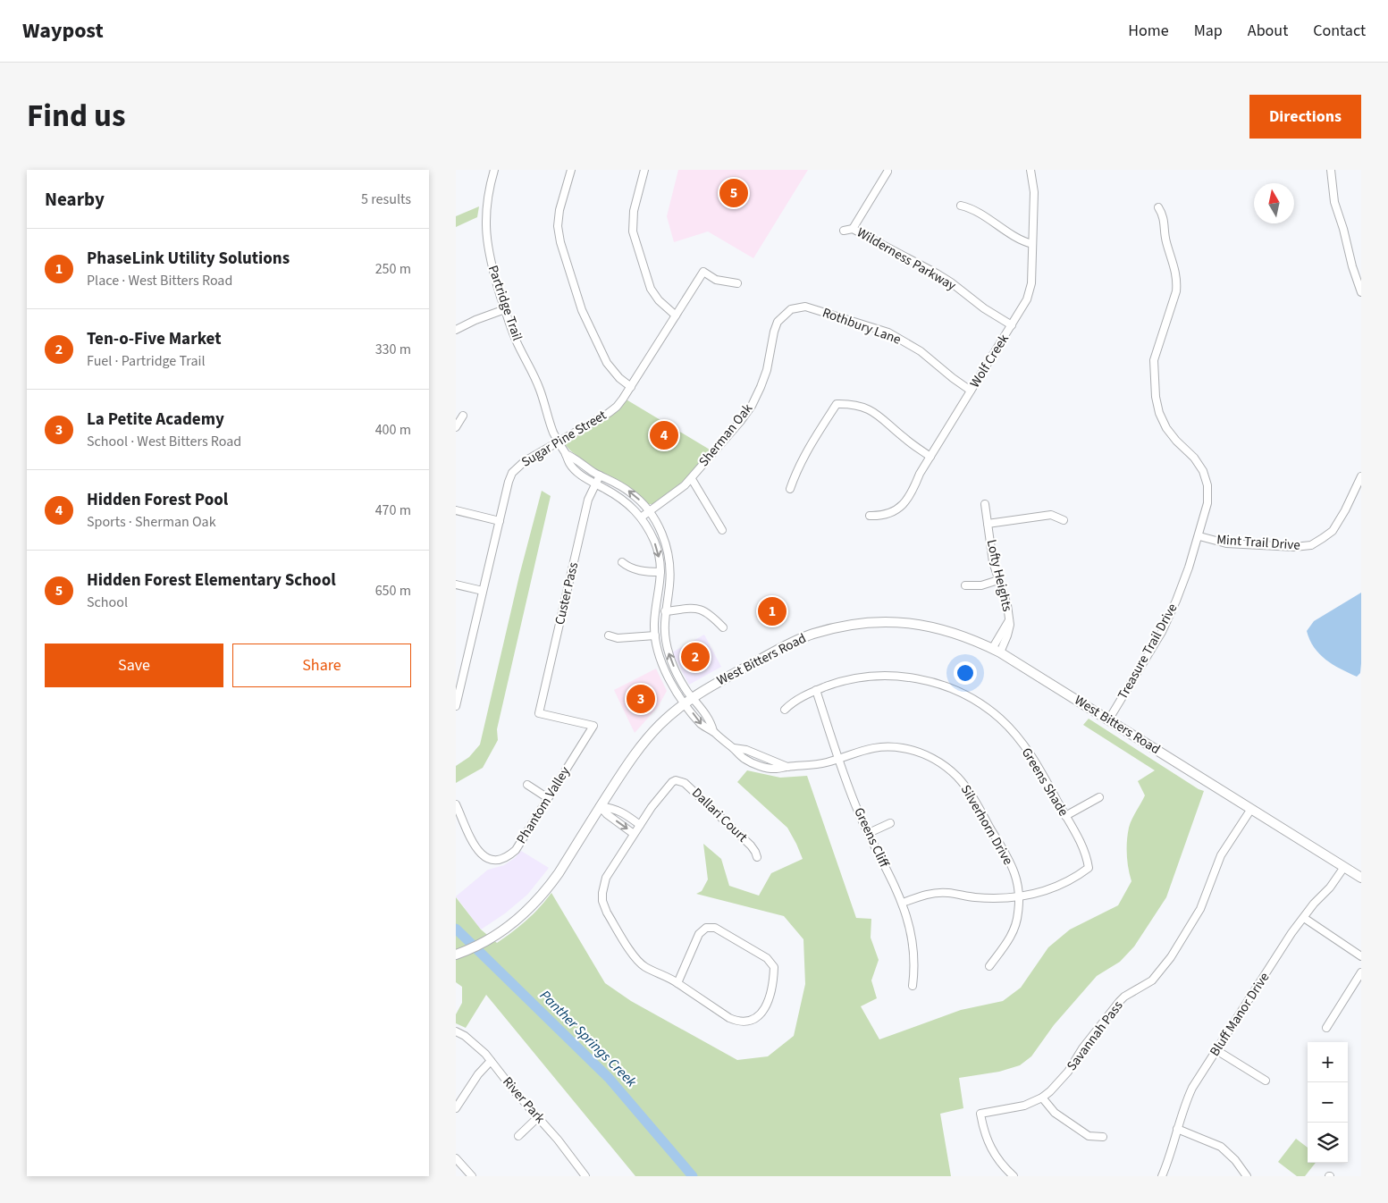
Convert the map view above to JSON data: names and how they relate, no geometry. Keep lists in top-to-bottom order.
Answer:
{
  "streets": {
    "main road": ["West Bitters Road"],
    "street": [
      "Wilderness Parkway",
      "Partridge Trail",
      "Rothbury Lane",
      "Wolf Creek",
      "Sherman Oak",
      "Sugar Pine Street",
      "Mint Trail Drive",
      "Lofty Heights",
      "Custer Pass",
      "Treasure Trail Drive",
      "Greens Shade",
      "Phantom Valley",
      "Dallari Court",
      "Silverhorn Drive",
      "Greens Cliff",
      "Bluff Manor Drive",
      "Savannah Pass",
      "River Park"
    ]
  },
  "crossings": [
    ["Wilderness Parkway", "Wolf Creek"],
    ["Partridge Trail", "Sherman Oak"],
    ["Partridge Trail", "Sugar Pine Street"],
    ["Partridge Trail", "Custer Pass"],
    ["Partridge Trail", "West Bitters Road"],
    ["Partridge Trail", "Silverhorn Drive"],
    ["Rothbury Lane", "Wolf Creek"],
    ["Rothbury Lane", "Sherman Oak"],
    ["Mint Trail Drive", "Treasure Trail Drive"],
    ["Lofty Heights", "West Bitters Road"],
    ["Custer Pass", "Phantom Valley"],
    ["Treasure Trail Drive", "West Bitters Road"],
    ["West Bitters Road", "Silverhorn Drive"],
    ["West Bitters Road", "Bluff Manor Drive"],
    ["West Bitters Road", "Savannah Pass"],
    ["Greens Shade", "Silverhorn Drive"],
    ["Greens Shade", "Greens Cliff"],
    ["Silverhorn Drive", "Greens Cliff"]
  ],
  "water": ["Panther Springs Creek"],
  "north": "top",
  "page": {
    "header": "Waypost",
    "nav": [
      "Home",
      "Map",
      "About",
      "Contact"
    ],
    "title": "Find us",
    "buttons": [
      "Directions",
      ["Save", "Share"]
    ],
    "heading": ["Nearby", "5 results"],
    "pins": [
      "5",
      "4",
      "1",
      "2",
      "3"
    ],
    "list": [
      {
        "mark": "1",
        "name": "PhaseLink Utility Solutions",
        "note": "Place · West Bitters Road",
        "value": "250 m"
      },
      {
        "mark": "2",
        "name": "Ten-o-Five Market",
        "note": "Fuel · Partridge Trail",
        "value": "330 m"
      },
      {
        "mark": "3",
        "name": "La Petite Academy",
        "note": "School · West Bitters Road",
        "value": "400 m"
      },
      {
        "mark": "4",
        "name": "Hidden Forest Pool",
        "note": "Sports · Sherman Oak",
        "value": "470 m"
      },
      {
        "mark": "5",
        "name": "Hidden Forest Elementary School",
        "note": "School",
        "value": "650 m"
      }
    ],
    "map_buttons": ["+", "−"]
  }
}
